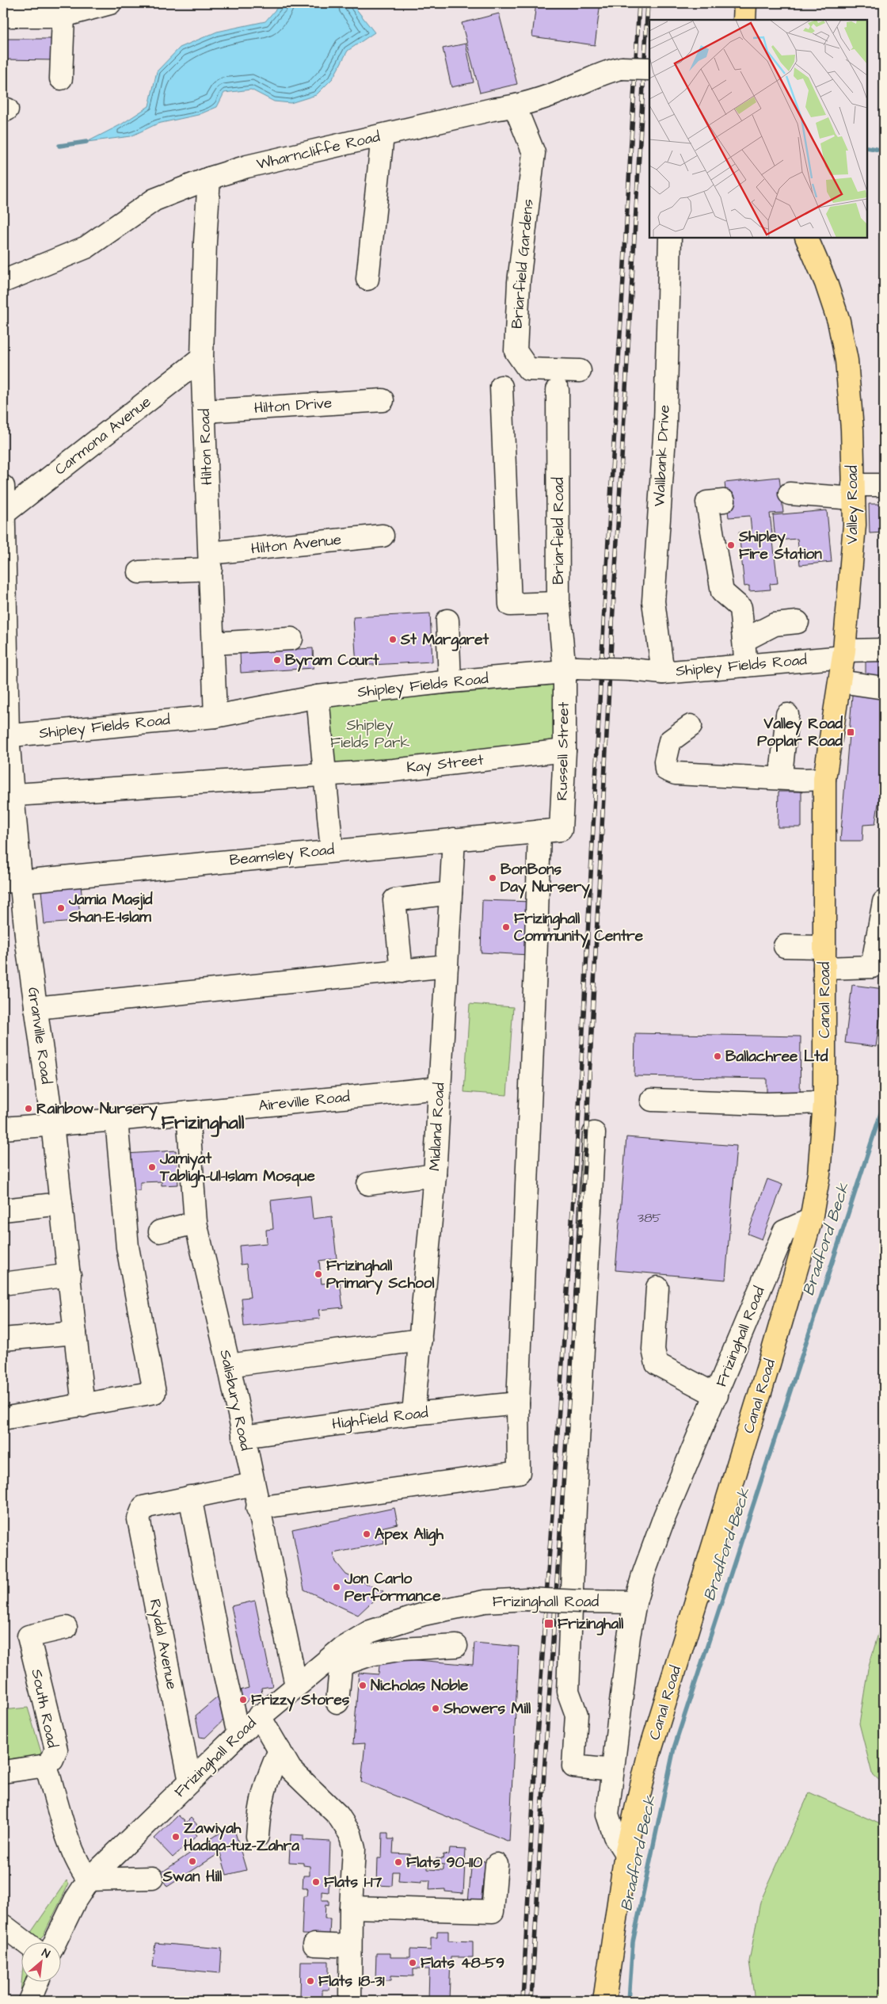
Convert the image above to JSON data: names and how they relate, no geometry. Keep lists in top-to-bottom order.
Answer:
{
  "streets": {
    "main road": ["Valley Road", "Canal Road"],
    "street": [
      "Wharncliffe Road",
      "Briarfield Gardens",
      "Hilton Drive",
      "Carmona Avenue",
      "Hilton Road",
      "Wallbank Drive",
      "Briarfield Road",
      "Hilton Avenue",
      "Shipley Fields Road",
      "Russell Street",
      "Kay Street",
      "Beamsley Road",
      "Granville Road",
      "Aireville Road",
      "Midland Road",
      "Frizinghall Road",
      "Salisbury Road",
      "Highfield Road",
      "Rydal Avenue",
      "South Road"
    ]
  },
  "crossings": [
    ["Wharncliffe Road", "Briarfield Gardens"],
    ["Wharncliffe Road", "Hilton Road"],
    ["Hilton Drive", "Hilton Road"],
    ["Carmona Avenue", "Hilton Road"],
    ["Carmona Avenue", "Granville Road"],
    ["Hilton Road", "Hilton Avenue"],
    ["Hilton Road", "Shipley Fields Road"],
    ["Wallbank Drive", "Shipley Fields Road"],
    ["Valley Road", "Shipley Fields Road"],
    ["Valley Road", "Canal Road"],
    ["Briarfield Road", "Shipley Fields Road"],
    ["Briarfield Road", "Russell Street"],
    ["Shipley Fields Road", "Russell Street"],
    ["Shipley Fields Road", "Granville Road"],
    ["Russell Street", "Kay Street"],
    ["Russell Street", "Beamsley Road"],
    ["Kay Street", "Granville Road"],
    ["Beamsley Road", "Granville Road"],
    ["Beamsley Road", "Midland Road"],
    ["Canal Road", "Frizinghall Road"],
    ["Granville Road", "Aireville Road"],
    ["Aireville Road", "Midland Road"],
    ["Aireville Road", "Salisbury Road"],
    ["Midland Road", "Highfield Road"],
    ["Frizinghall Road", "Salisbury Road"],
    ["Frizinghall Road", "Rydal Avenue"],
    ["Frizinghall Road", "South Road"],
    ["Salisbury Road", "Highfield Road"]
  ],
  "districts": ["Frizinghall"],
  "water": ["Bradford Beck"],
  "parks": ["Shipley Fields Park"],
  "places": {
    "other": [
      "Shipley Fire Station",
      "St Margaret",
      "Byram Court",
      "BonBons Day Nursery",
      "Jamia Masjid Shan-E-Islam",
      "Frizinghall Community Centre",
      "Ballachree Ltd",
      "Rainbow Nursery",
      "Jamiyat Tabligh-Ul-Islam Mosque",
      "Frizinghall Primary School",
      "Apex Aligh",
      "Jon Carlo Performance",
      "Nicholas Noble",
      "Frizzy Stores",
      "Showers Mill",
      "Zawiyah Hadiqa-tuz-Zahra",
      "Swan Hill",
      "Flats 90-110",
      "Flats 1-17",
      "Flats 48-59",
      "Flats 18-31"
    ],
    "transit": ["Valley Road Poplar Road", "Frizinghall"]
  },
  "house_numbers": ["385"],
  "north": "top right"
}
